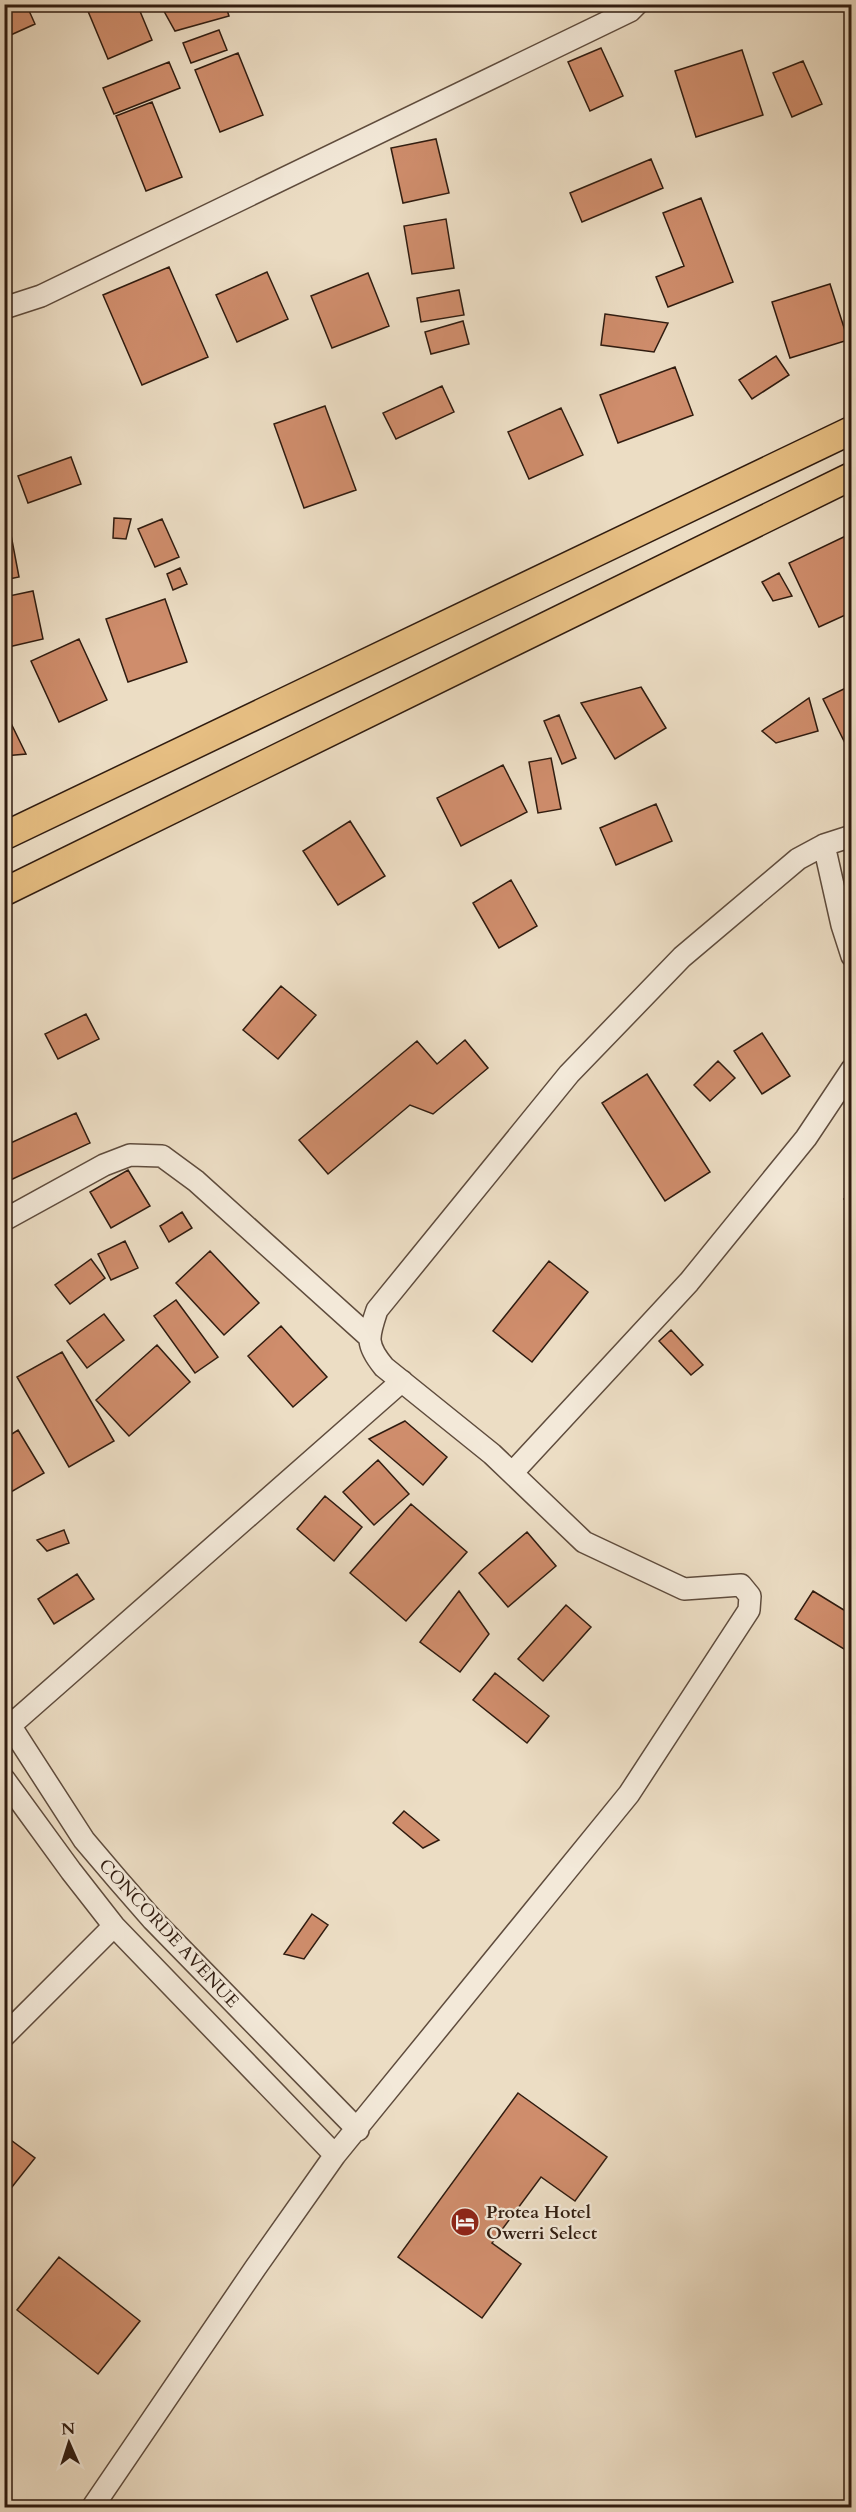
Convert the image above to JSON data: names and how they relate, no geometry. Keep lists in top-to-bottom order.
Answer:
{
  "streets": {
    "street": ["CONCORDE AVENUE"]
  },
  "places": {
    "hotel": ["Protea Hotel Owerri Select"]
  },
  "north": "top"
}
